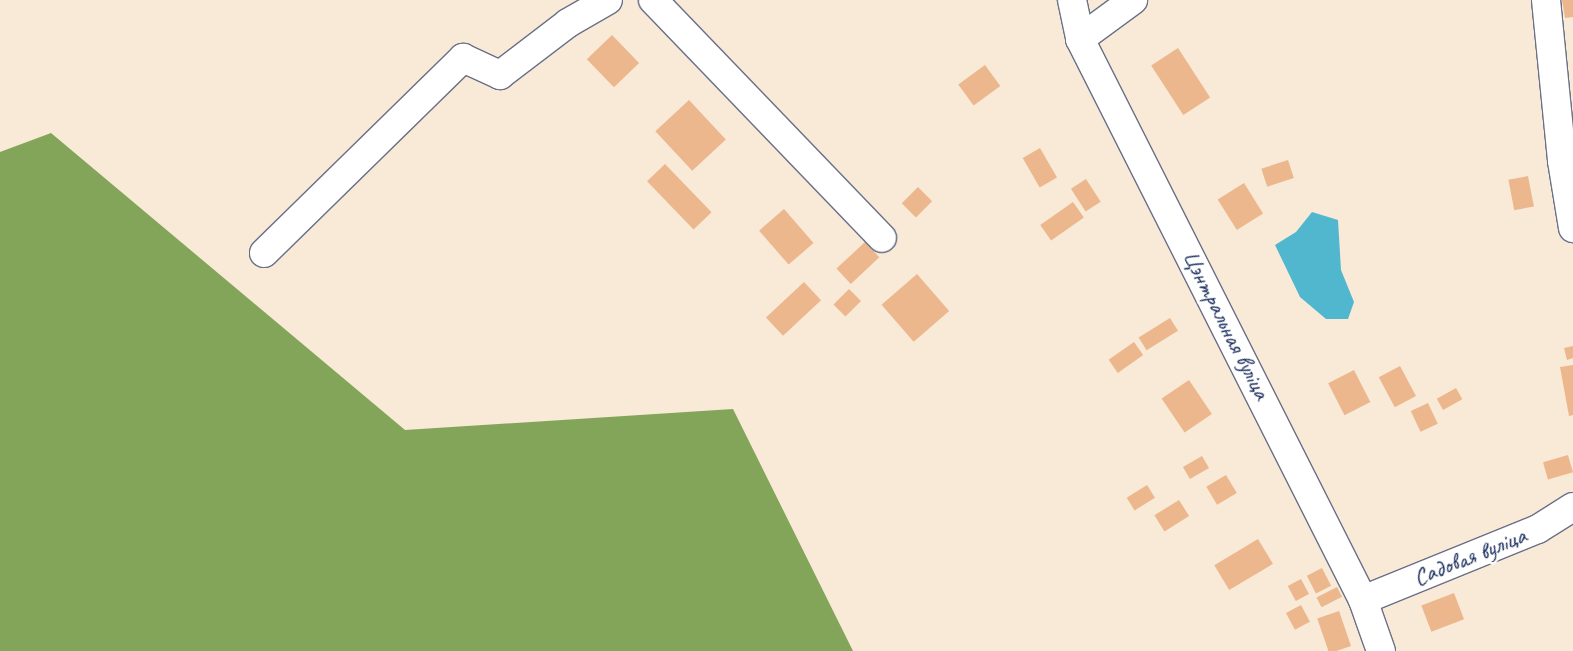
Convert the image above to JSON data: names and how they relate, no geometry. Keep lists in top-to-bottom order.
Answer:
{
  "streets": {
    "street": ["Цэнтральная вуліца", "Садовая вуліца"]
  },
  "crossings": [
    ["Цэнтральная вуліца", "Садовая вуліца"]
  ]
}
